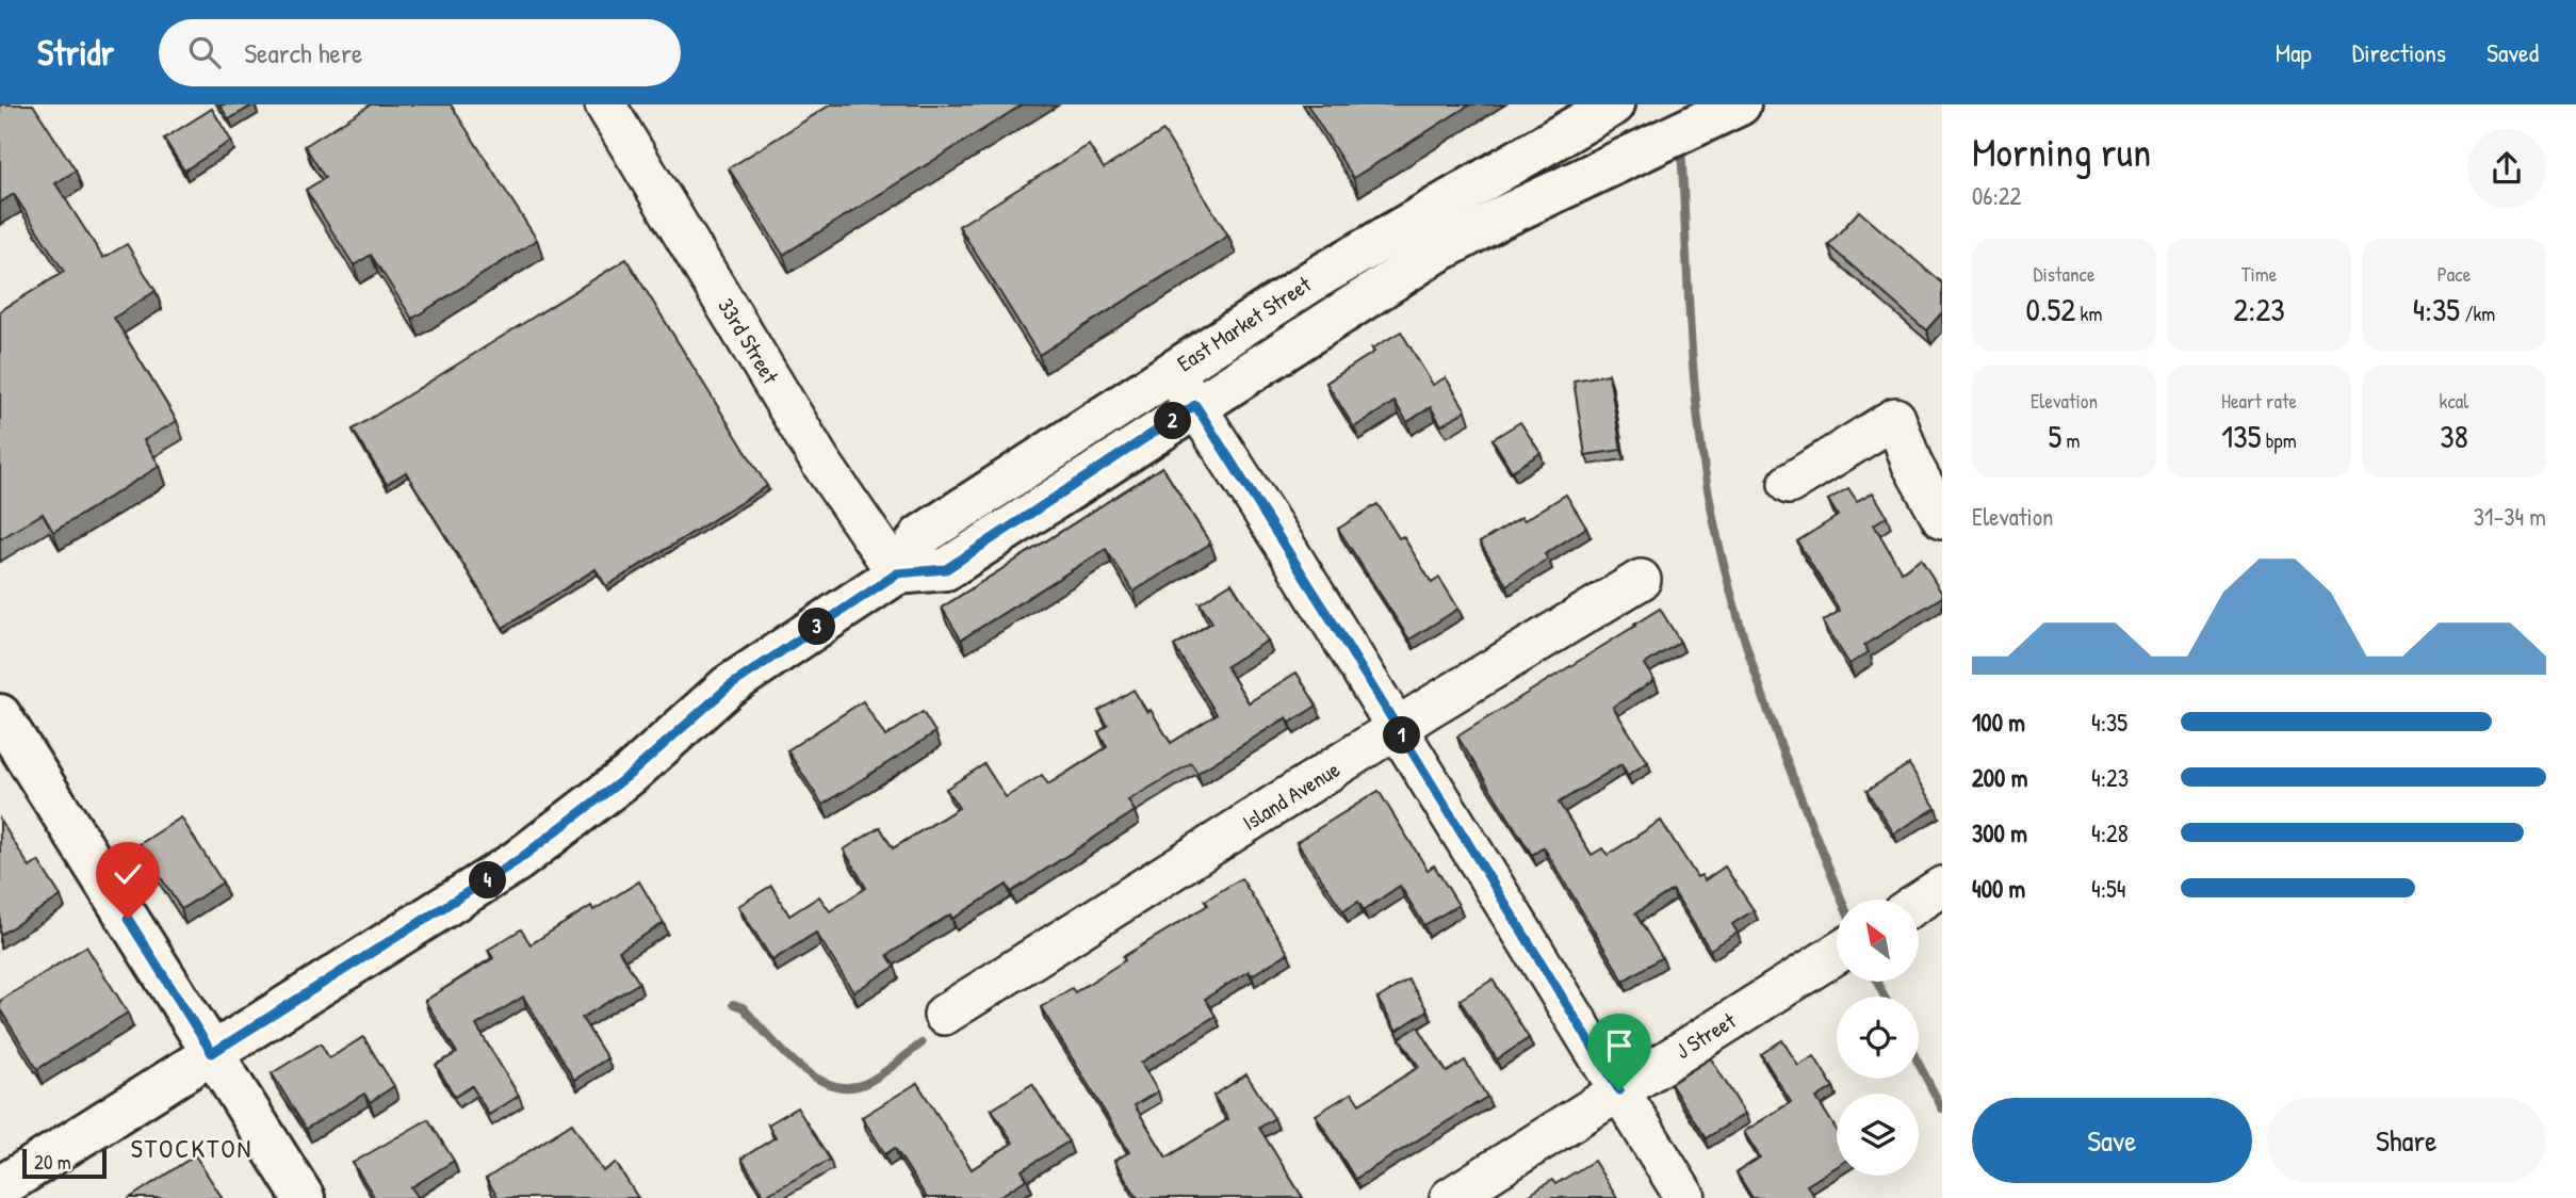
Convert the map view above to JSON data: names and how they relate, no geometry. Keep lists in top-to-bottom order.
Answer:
{
  "streets": {
    "main road": ["East Market Street"],
    "street": ["33rd Street", "Island Avenue", "J Street"]
  },
  "crossings": [
    ["East Market Street", "33rd Street"]
  ],
  "districts": ["STOCKTON"],
  "scale_bar": "20 m",
  "north": "top left",
  "page": {
    "header": "Stridr",
    "search": "Search here",
    "nav": ["Map", "Directions", "Saved"],
    "heading": ["Morning run", "06:22"],
    "stats": [
      ["Distance", "0.52 km"],
      ["Time", "2:23"],
      ["Pace", "4:35 /km"],
      ["Elevation", "5 m"],
      ["Heart rate", "135 bpm"],
      ["kcal", "38"]
    ],
    "pins": [
      "2",
      "3",
      "1",
      "4"
    ],
    "chart": ["Elevation", "31–34 m"],
    "list": [
      {
        "name": "100 m",
        "note": "4:35"
      },
      {
        "name": "200 m",
        "note": "4:23"
      },
      {
        "name": "300 m",
        "note": "4:28"
      },
      {
        "name": "400 m",
        "note": "4:54"
      }
    ],
    "buttons": ["Save", "Share"],
    "scale": "20 m"
  }
}
